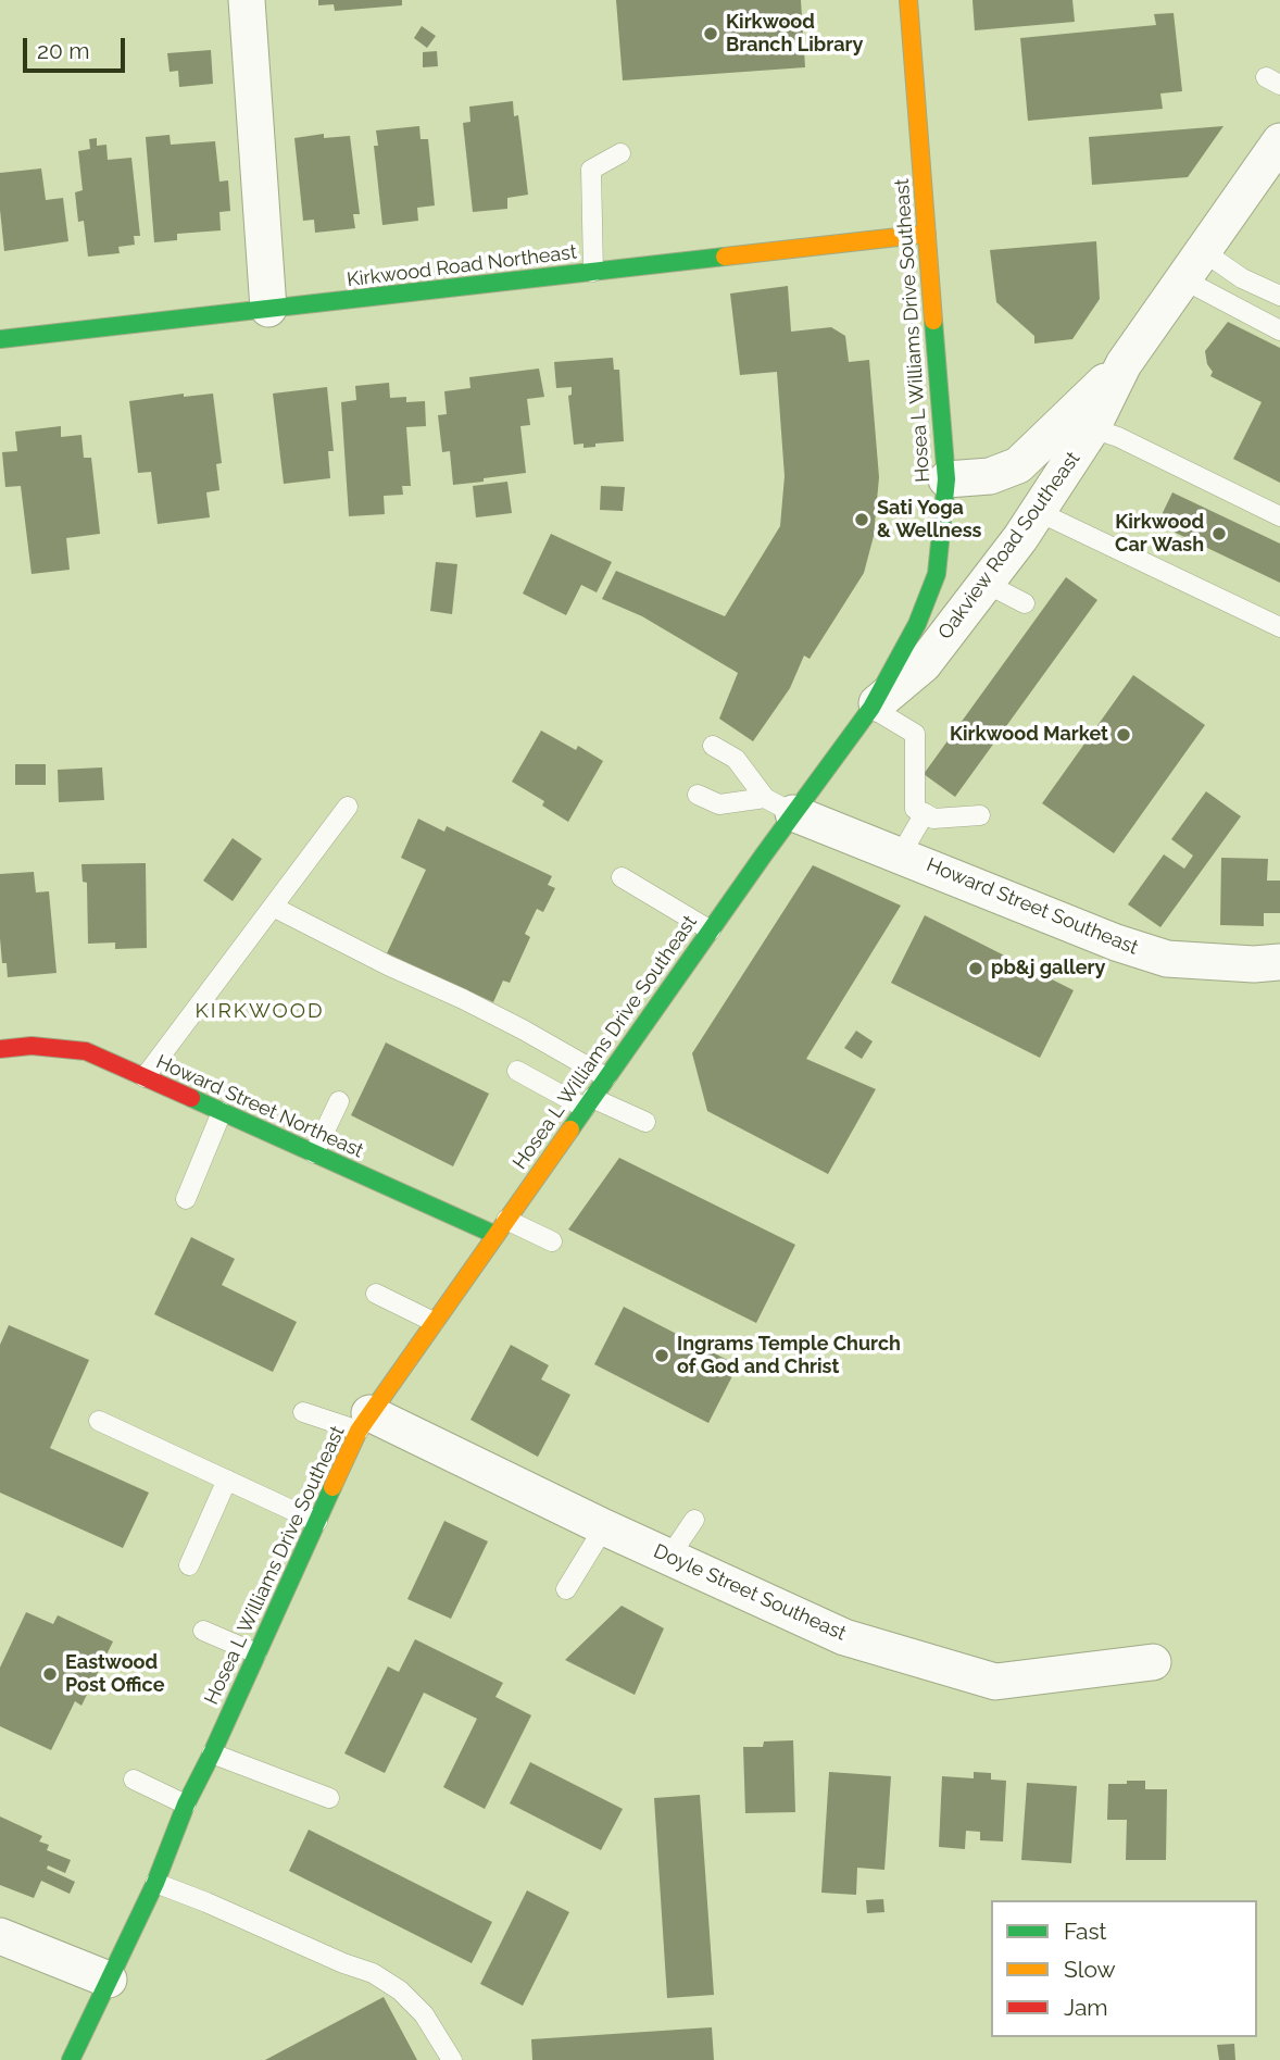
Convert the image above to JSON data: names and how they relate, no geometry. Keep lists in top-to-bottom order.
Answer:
{
  "streets": {
    "street": [
      "Kirkwood Road Northeast",
      "Hosea L Williams Drive Southeast",
      "Oakview Road Southeast",
      "Howard Street Southeast",
      "Howard Street Northeast",
      "Doyle Street Southeast"
    ]
  },
  "crossings": [
    ["Kirkwood Road Northeast", "Hosea L Williams Drive Southeast"],
    ["Hosea L Williams Drive Southeast", "Oakview Road Southeast"],
    ["Hosea L Williams Drive Southeast", "Howard Street Southeast"],
    ["Hosea L Williams Drive Southeast", "Howard Street Northeast"],
    ["Hosea L Williams Drive Southeast", "Doyle Street Southeast"]
  ],
  "districts": ["KIRKWOOD"],
  "places": [
    "Kirkwood Branch Library",
    "Sati Yoga & Wellness",
    "Kirkwood Car Wash",
    "Kirkwood Market",
    "pb&j gallery",
    "Ingrams Temple Church of God and Christ",
    "Eastwood Post Office"
  ],
  "legend": ["Fast", "Slow", "Jam"],
  "scale_bar": "20 m"
}
